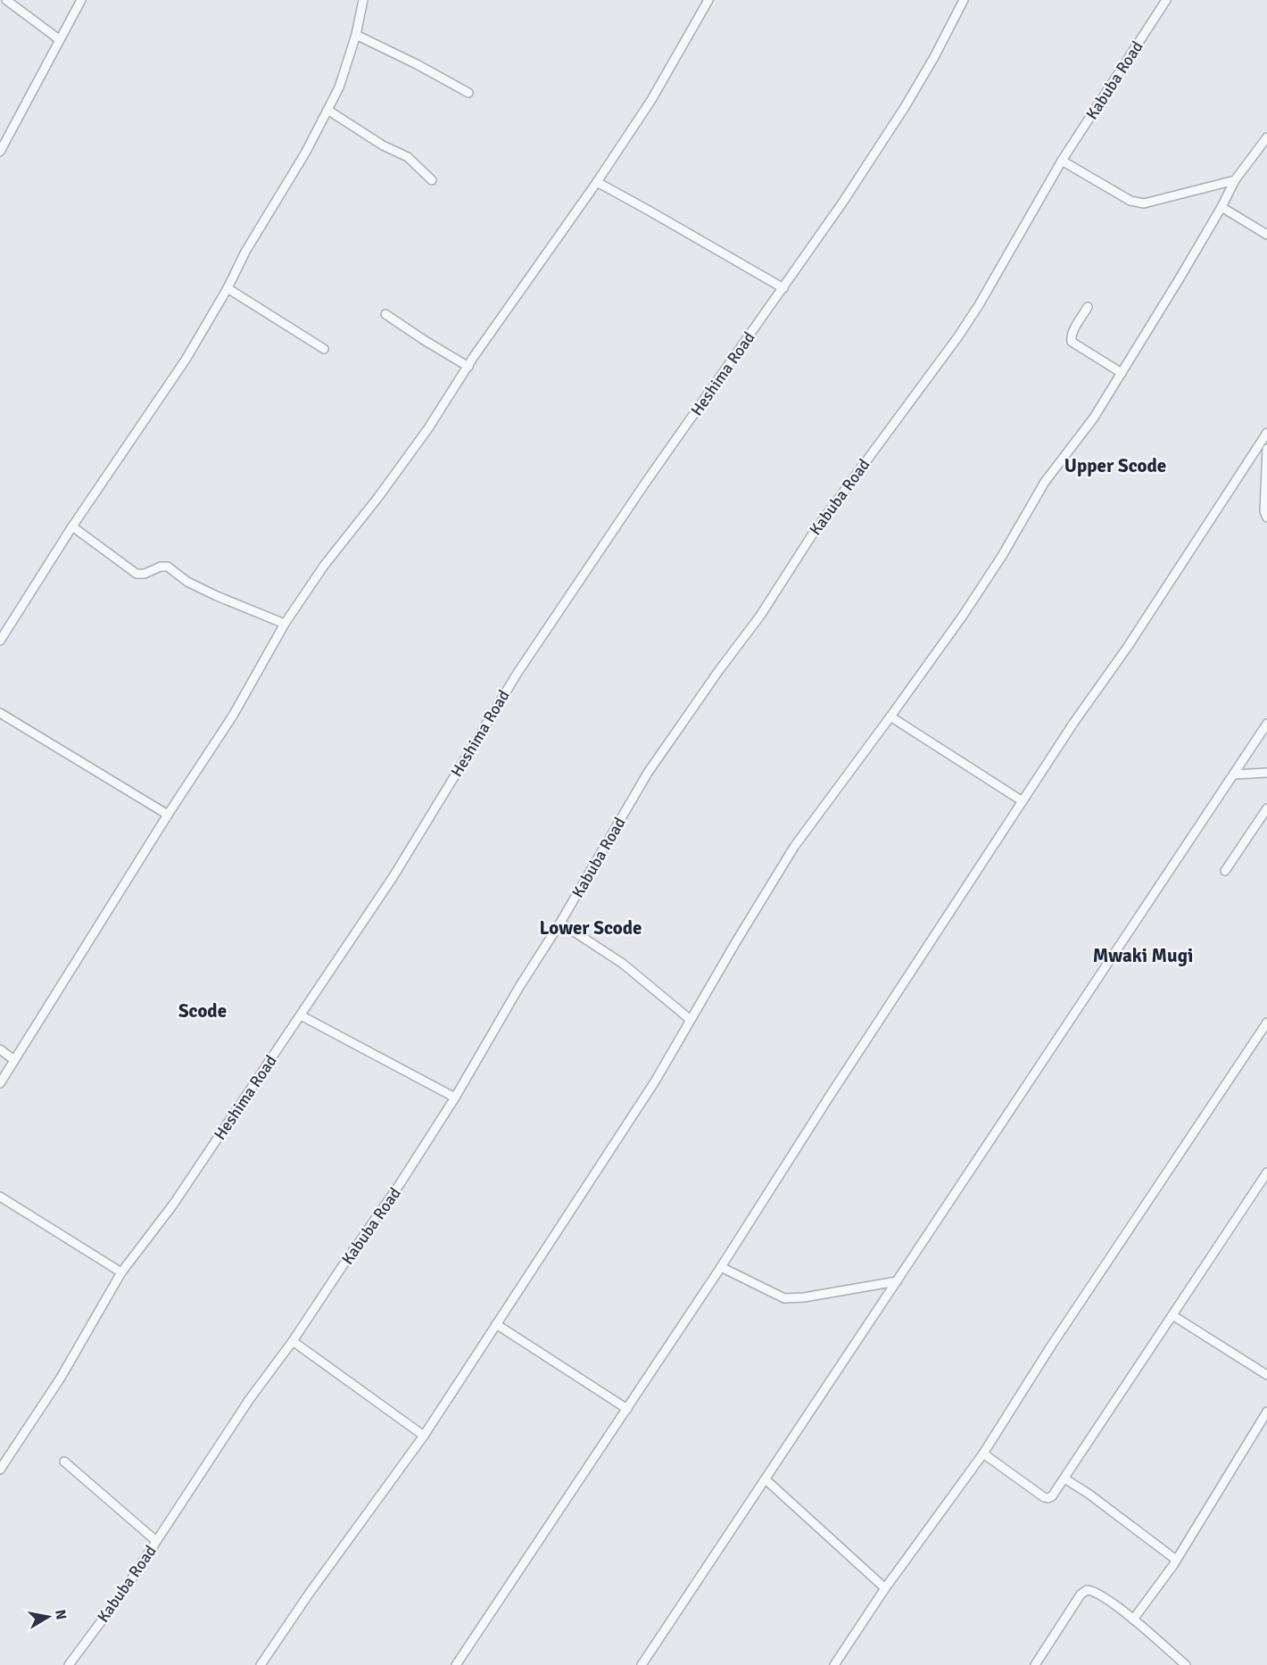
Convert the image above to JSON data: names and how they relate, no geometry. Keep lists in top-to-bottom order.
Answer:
{
  "streets": {
    "street": ["Kabuba Road", "Heshima Road"]
  },
  "districts": [
    "Upper Scode",
    "Lower Scode",
    "Mwaki Mugi",
    "Scode"
  ],
  "north": "right"
}
